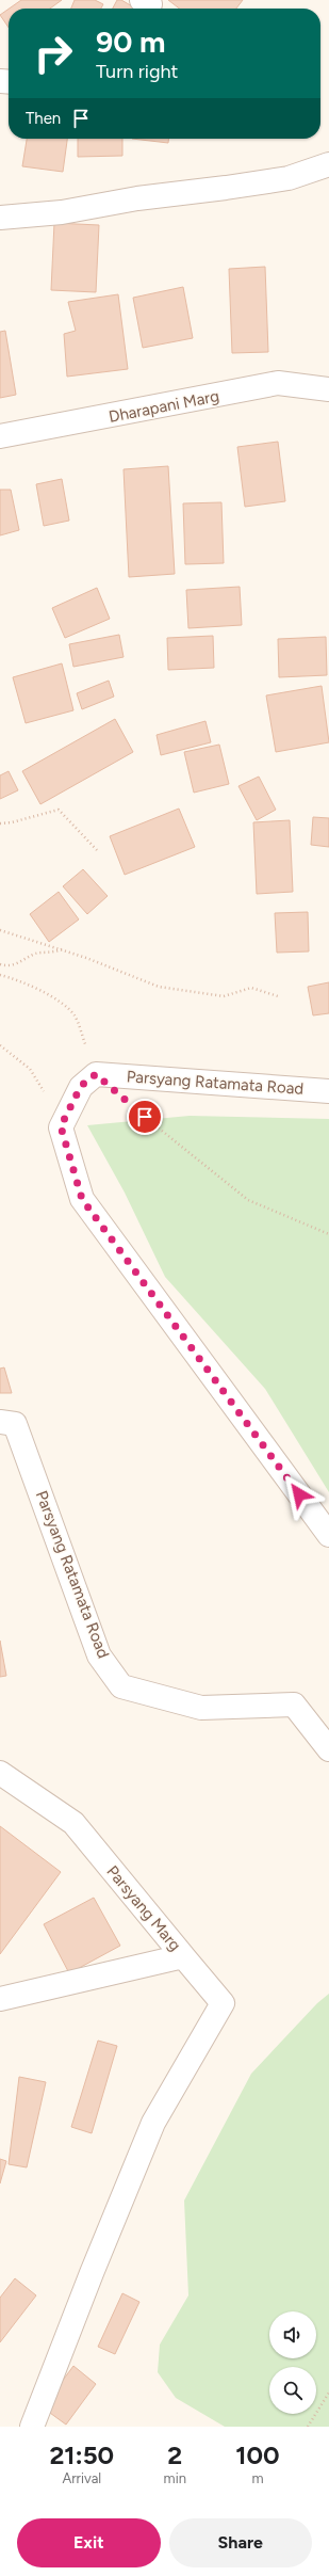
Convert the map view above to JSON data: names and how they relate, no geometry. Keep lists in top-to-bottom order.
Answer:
{
  "streets": {
    "street": ["Dharapani Marg", "Parsyang Ratamata Road", "Parsyang Marg"]
  },
  "page": {
    "turn": ["90 m", "Turn right"],
    "then": "Then",
    "eta": [
      "21:50",
      "Arrival",
      "2",
      "min",
      "100",
      "m"
    ],
    "buttons": ["Exit", "Share"]
  }
}
